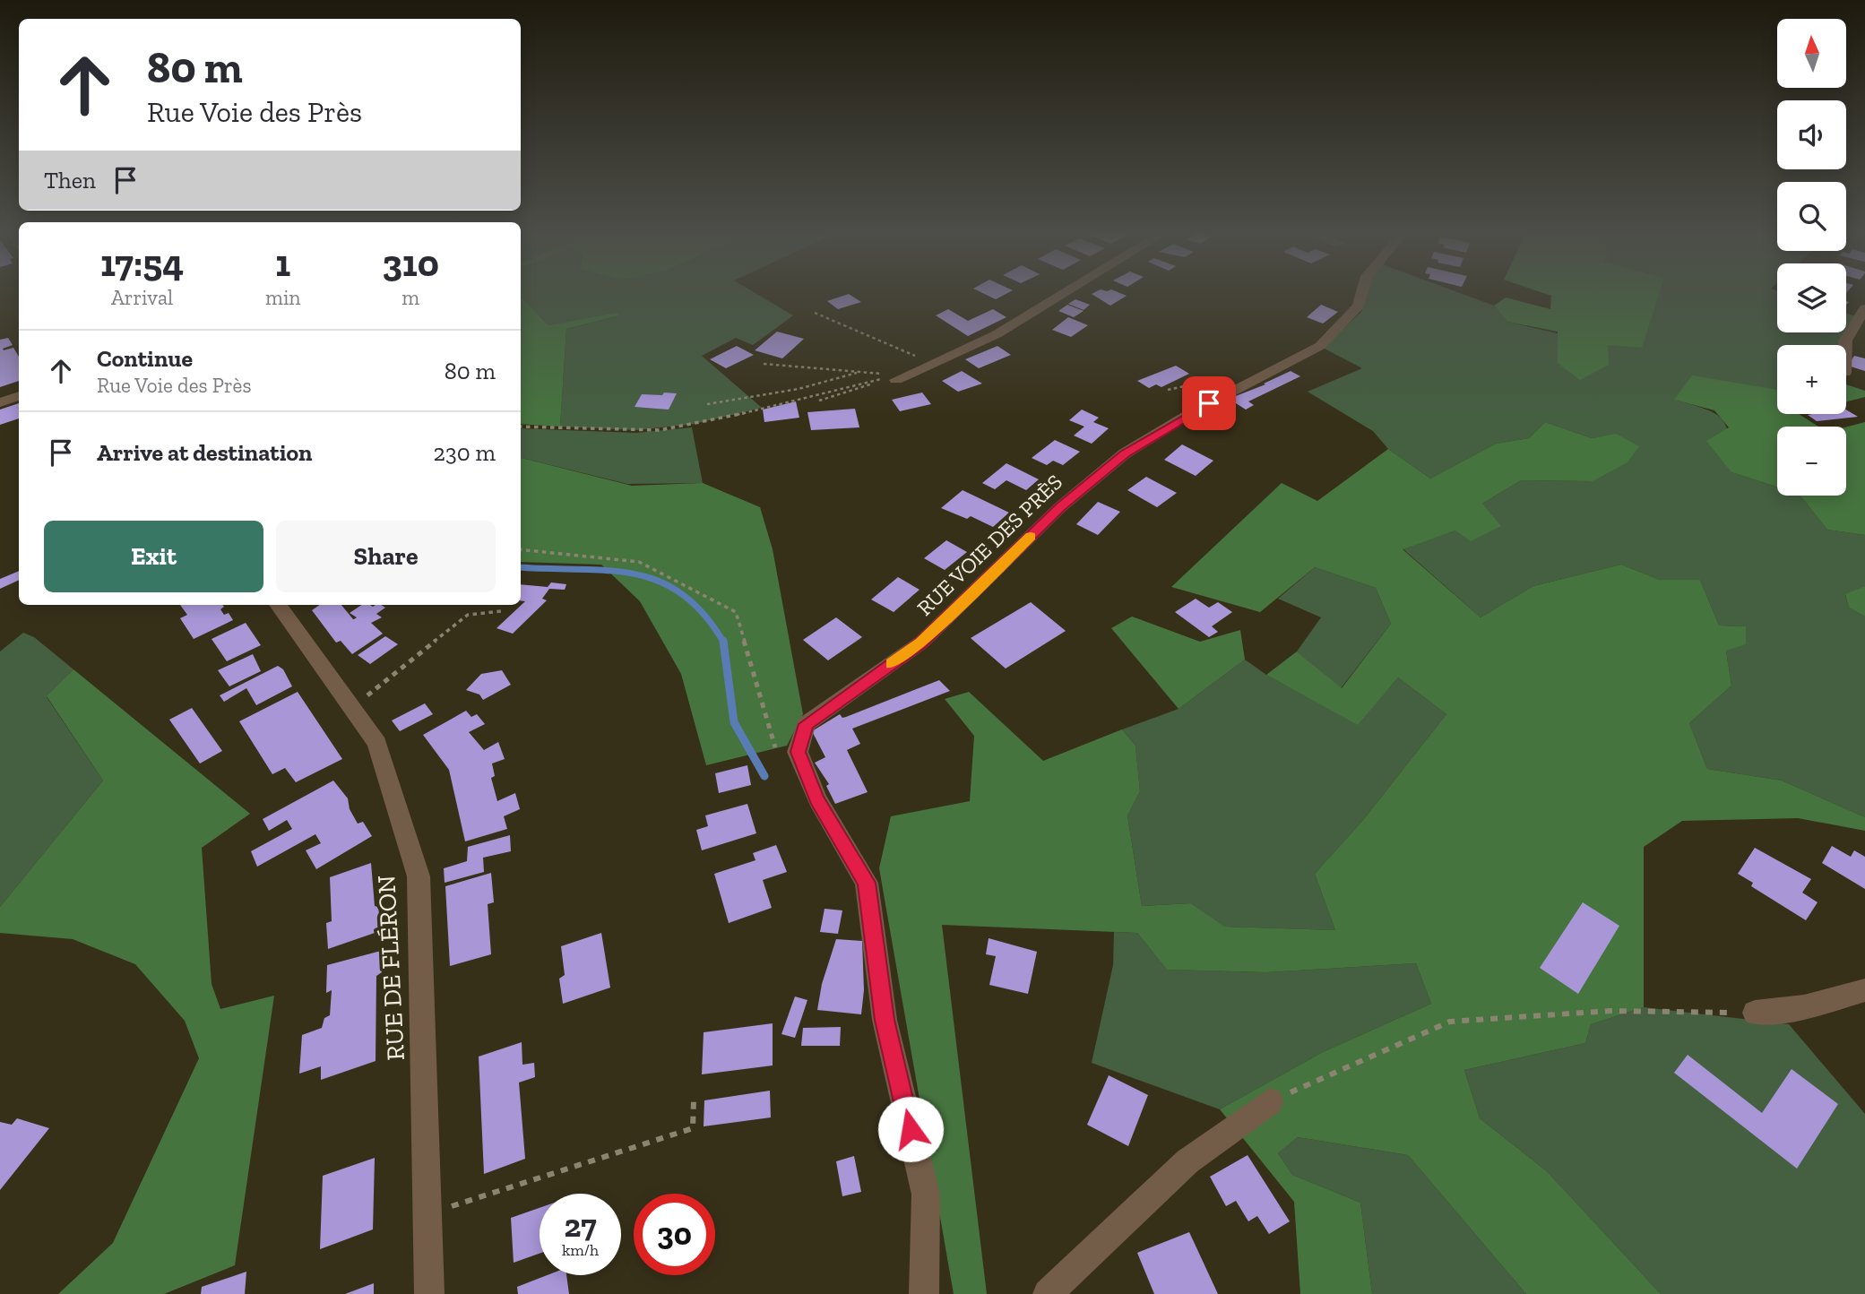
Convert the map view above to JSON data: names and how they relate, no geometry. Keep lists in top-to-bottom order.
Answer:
{
  "streets": {
    "street": ["RUE VOIE DES PRÈS", "RUE DE FLÉRON"]
  },
  "north": "top",
  "page": {
    "map_buttons": ["+", "−"],
    "turn": ["80 m", "Rue Voie des Près"],
    "then": "Then",
    "eta": [
      "17:54",
      "Arrival",
      "1",
      "min",
      "310",
      "m"
    ],
    "list": [
      {
        "name": "Continue",
        "note": "Rue Voie des Près",
        "value": "80 m"
      },
      {
        "name": "Arrive at destination",
        "value": "230 m"
      }
    ],
    "buttons": ["Exit", "Share"],
    "speed": "27 km/h",
    "limit": "30"
  }
}
